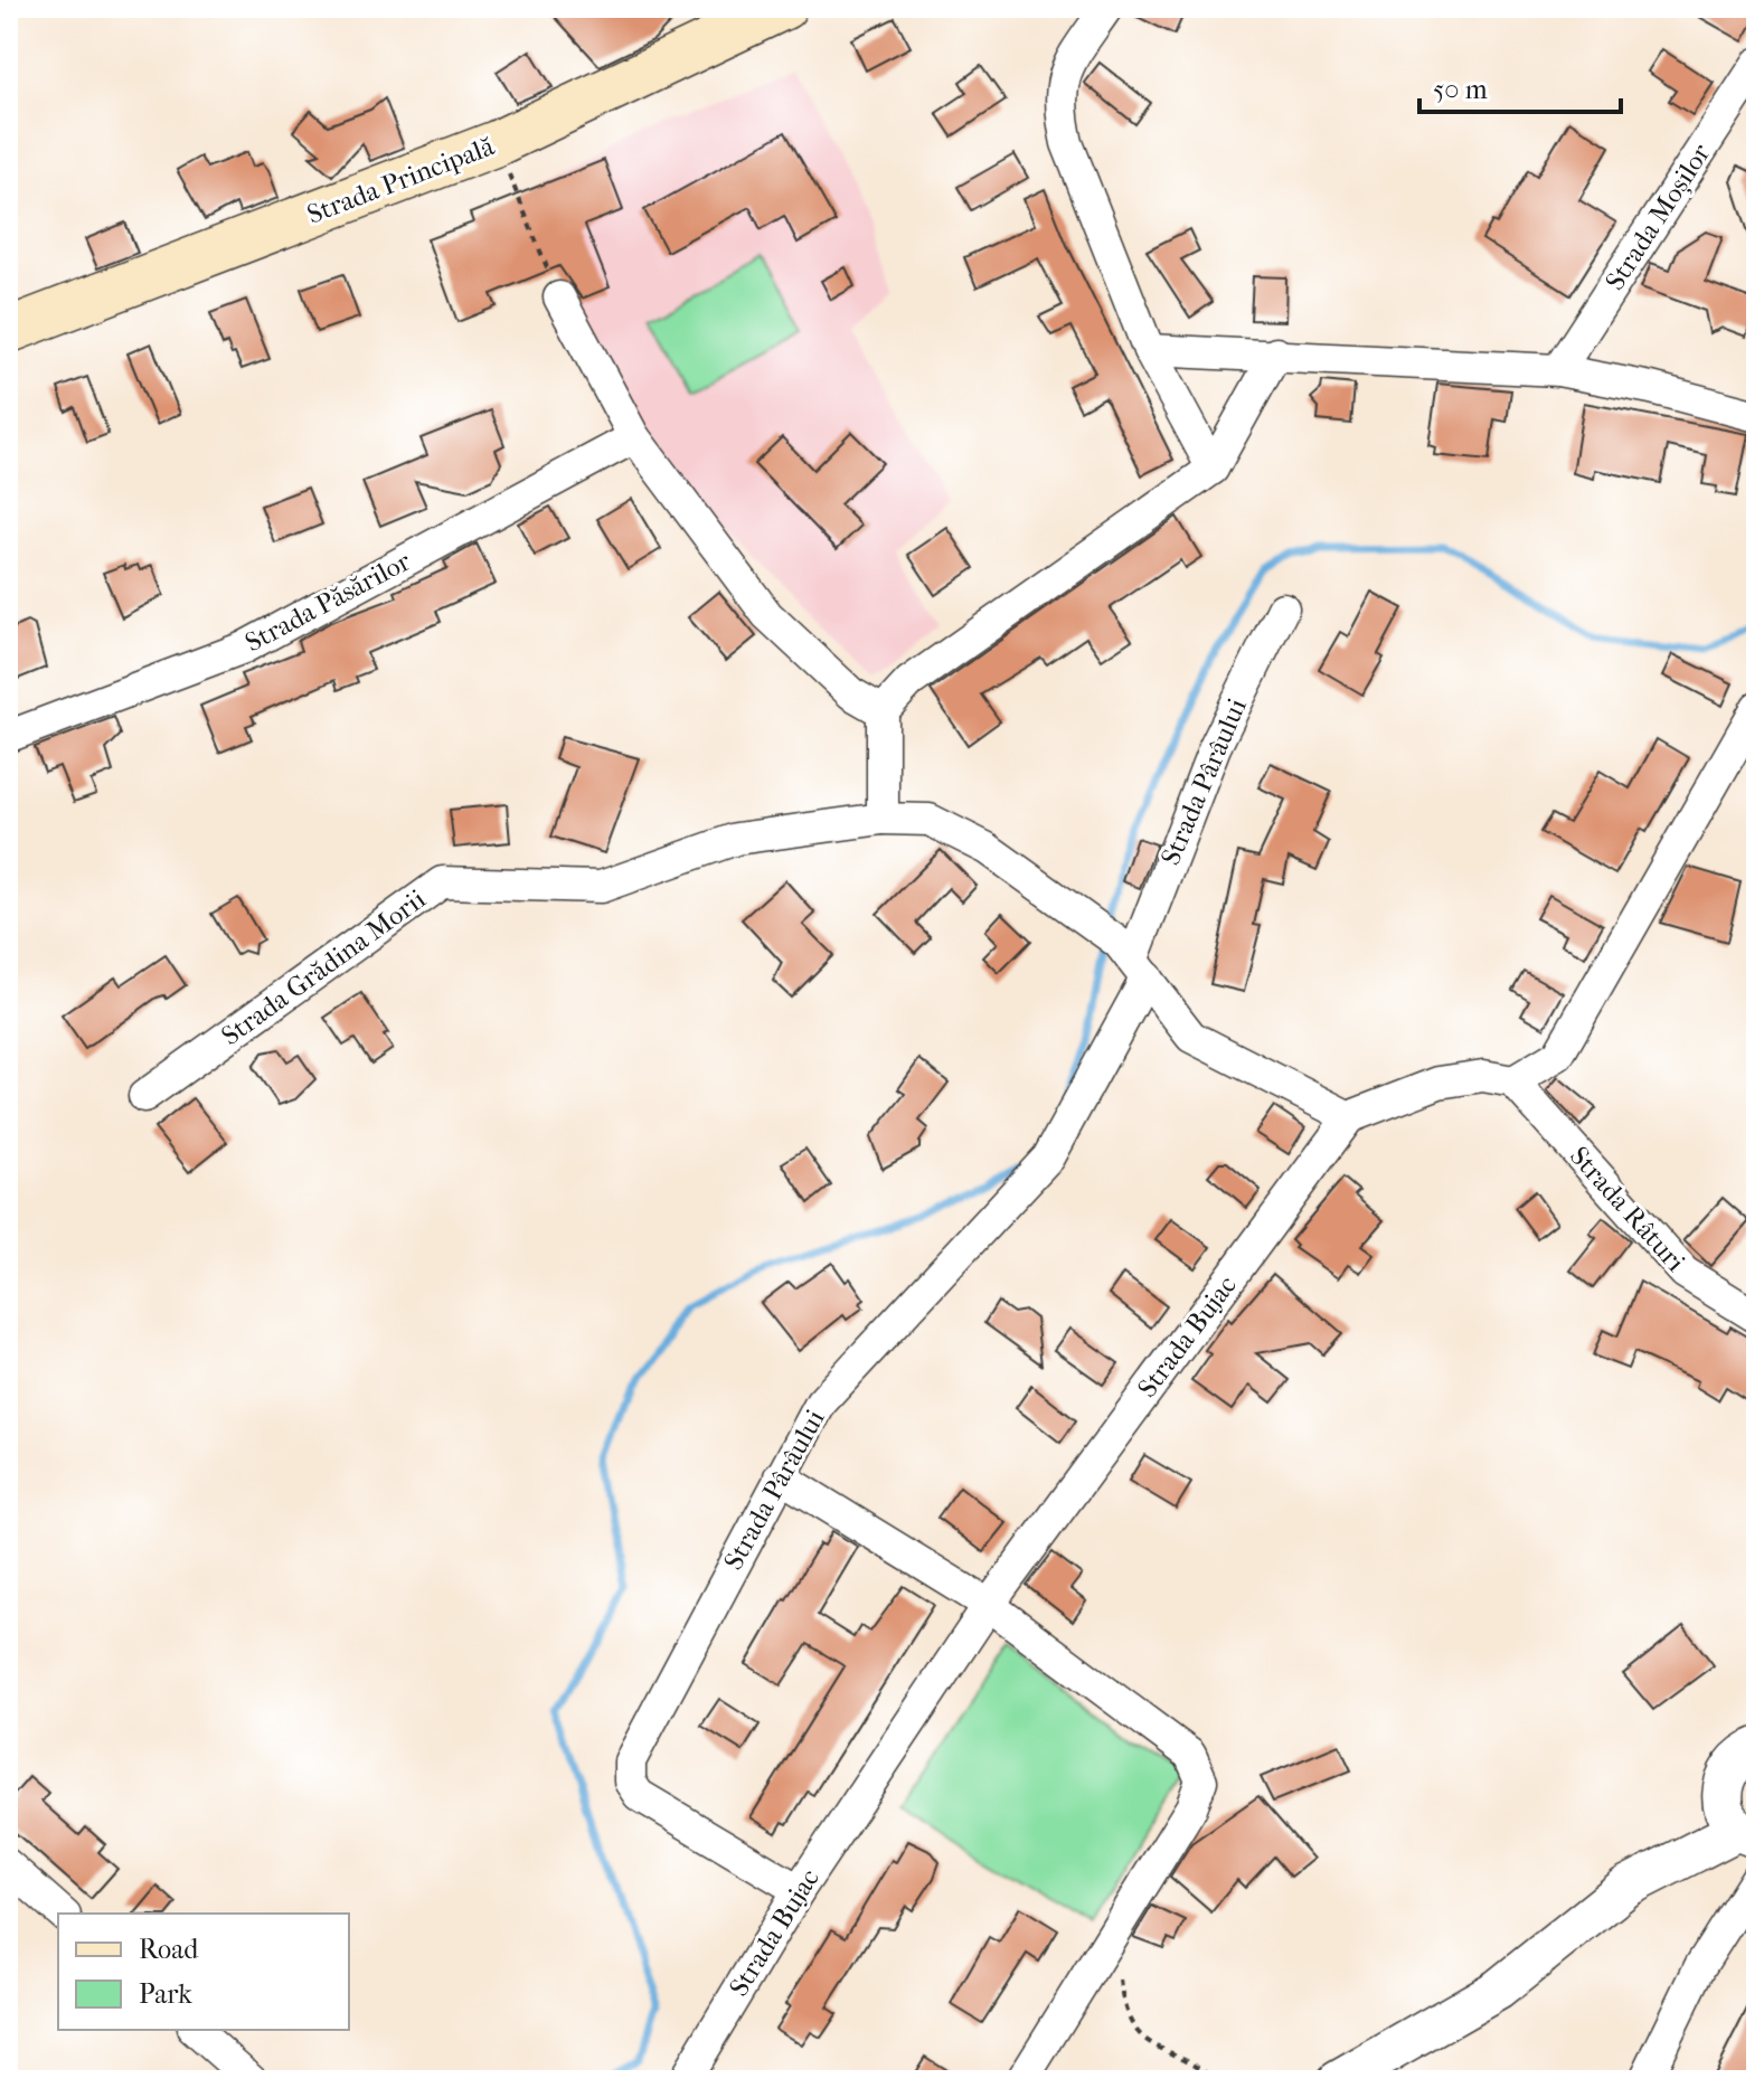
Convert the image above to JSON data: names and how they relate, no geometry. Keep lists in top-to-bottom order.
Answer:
{
  "streets": {
    "main road": ["Strada Principală"],
    "street": [
      "Strada Moșilor",
      "Strada Păsărilor",
      "Strada Pârâului",
      "Strada Grădina Morii",
      "Strada Râturi",
      "Strada Bujac"
    ]
  },
  "crossings": [
    ["Strada Pârâului", "Strada Grădina Morii"],
    ["Strada Pârâului", "Strada Bujac"],
    ["Strada Grădina Morii", "Strada Bujac"]
  ],
  "legend": ["Road", "Park"],
  "scale_bar": "50 m"
}
